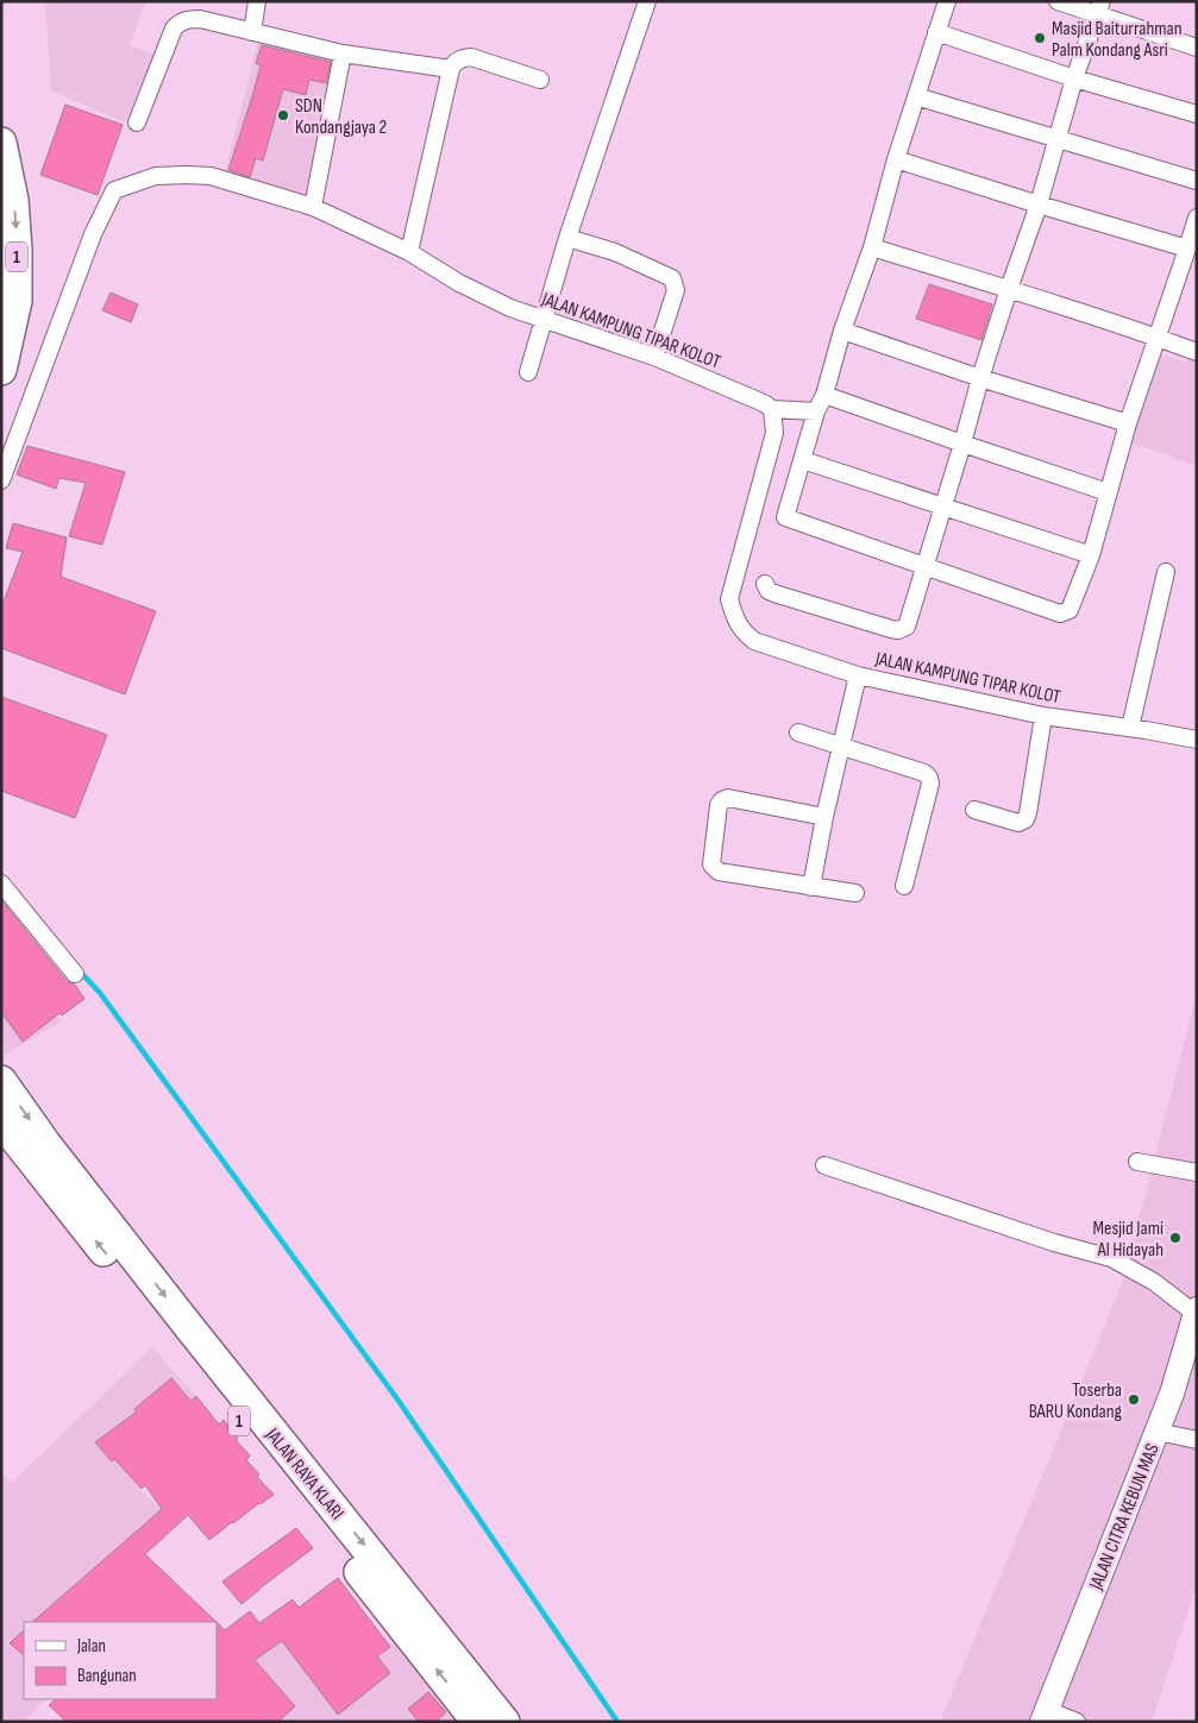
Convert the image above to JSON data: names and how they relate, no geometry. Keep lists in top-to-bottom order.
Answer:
{
  "streets": {
    "highway": ["1", "JALAN RAYA KLARI"],
    "street": ["JALAN KAMPUNG TIPAR KOLOT", "JALAN CITRA KEBUN MAS"]
  },
  "places": [
    "Masjid Baiturrahman Palm Kondang Asri",
    "SDN Kondangjaya 2",
    "Mesjid Jami Al Hidayah",
    "Toserba BARU Kondang"
  ],
  "legend": ["Jalan", "Bangunan"]
}
